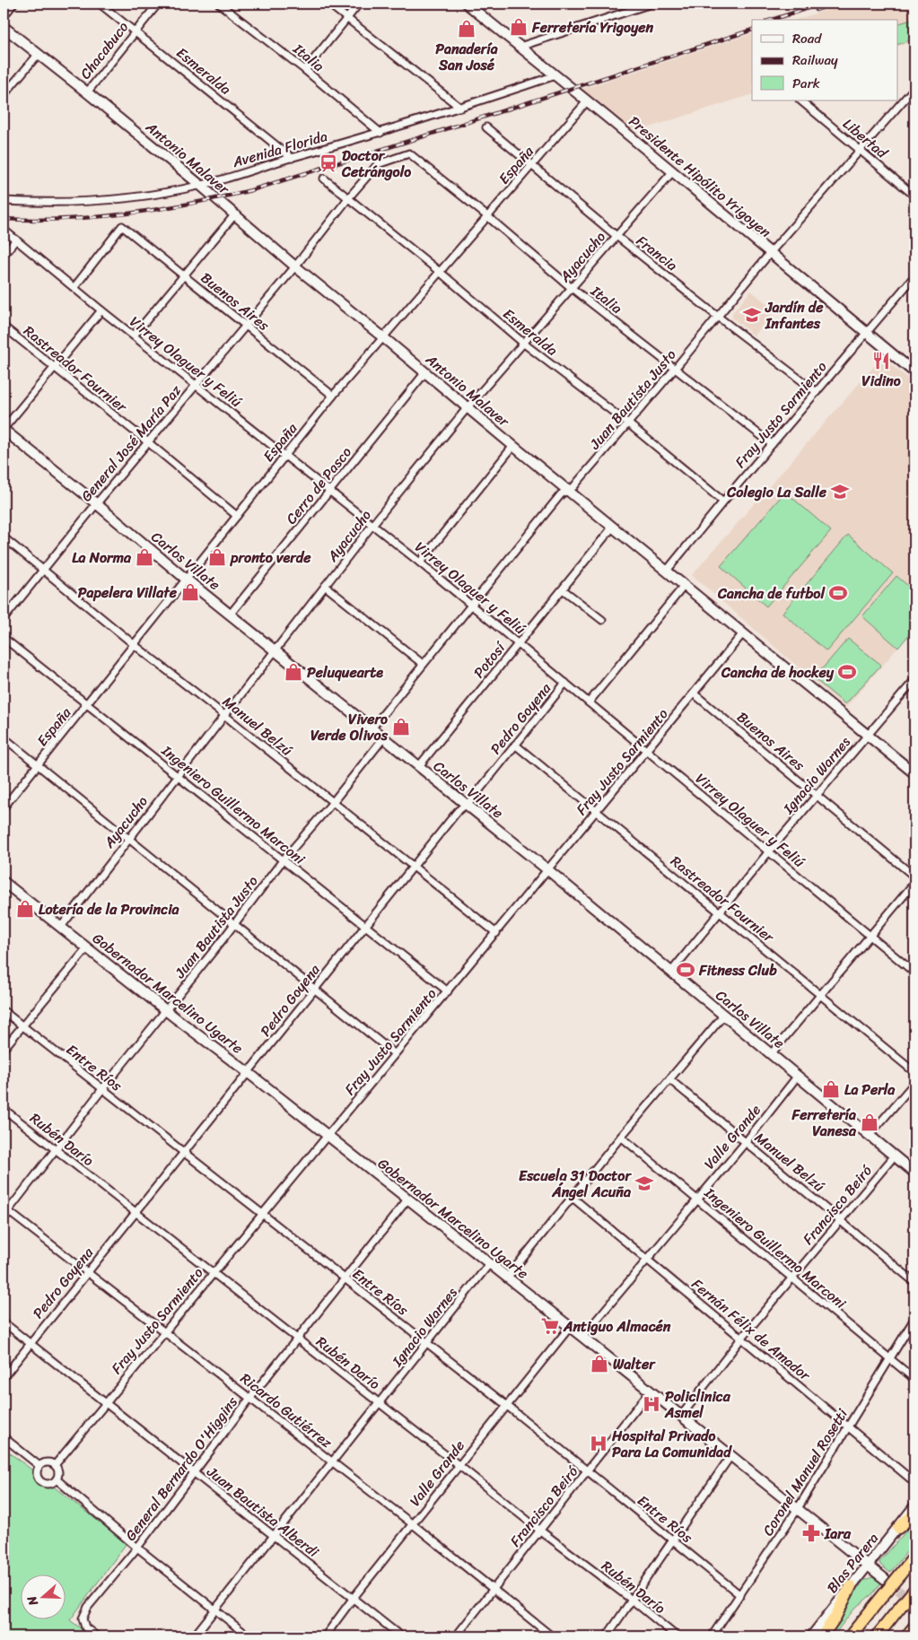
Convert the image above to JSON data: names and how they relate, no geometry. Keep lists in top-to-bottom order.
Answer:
{
  "streets": {
    "street": [
      "Chacabuco",
      "Italia",
      "Esmeralda",
      "Libertad",
      "Avenida Florida",
      "Antonio Malaver",
      "España",
      "Presidente Hipólito Yrigoyen",
      "Francia",
      "Ayacucho",
      "Buenos Aires",
      "Virrey Olaguer y Feliú",
      "Rastreador Fournier",
      "Juan Bautista Justo",
      "Fray Justo Sarmiento",
      "General José María Paz",
      "Cerro de Pasco",
      "Carlos Villate",
      "Potosí",
      "Pedro Goyena",
      "Manuel Belzú",
      "Ignacio Warnes",
      "Ingeniero Guillermo Marconi",
      "Gobernador Marcelino Ugarte",
      "Entre Ríos",
      "Valle Grande",
      "Rubén Darío",
      "Francisco Beiró",
      "Fernán Félix de Amador",
      "Ricardo Gutiérrez",
      "General Bernardo O'Higgins",
      "Coronel Manuel Rosetti",
      "Juan Bautista Alberdi",
      "Blas Parera"
    ]
  },
  "crossings": [
    ["Chacabuco", "Esmeralda"],
    ["Chacabuco", "Antonio Malaver"],
    ["Italia", "Avenida Florida"],
    ["Italia", "España"],
    ["Italia", "Ayacucho"],
    ["Italia", "Juan Bautista Justo"],
    ["Italia", "Fray Justo Sarmiento"],
    ["Italia", "General José María Paz"],
    ["Esmeralda", "Avenida Florida"],
    ["Esmeralda", "España"],
    ["Esmeralda", "Ayacucho"],
    ["Esmeralda", "Juan Bautista Justo"],
    ["Esmeralda", "Fray Justo Sarmiento"],
    ["Esmeralda", "General José María Paz"],
    ["Libertad", "Juan Bautista Justo"],
    ["Avenida Florida", "Antonio Malaver"],
    ["Avenida Florida", "Presidente Hipólito Yrigoyen"],
    ["Antonio Malaver", "España"],
    ["Antonio Malaver", "Ayacucho"],
    ["Antonio Malaver", "Juan Bautista Justo"],
    ["Antonio Malaver", "Fray Justo Sarmiento"],
    ["Antonio Malaver", "General José María Paz"],
    ["Antonio Malaver", "Cerro de Pasco"],
    ["Antonio Malaver", "Potosí"],
    ["Antonio Malaver", "Ignacio Warnes"],
    ["España", "Presidente Hipólito Yrigoyen"],
    ["España", "Francia"],
    ["España", "Buenos Aires"],
    ["España", "Virrey Olaguer y Feliú"],
    ["España", "Rastreador Fournier"],
    ["España", "Carlos Villate"],
    ["España", "Manuel Belzú"],
    ["España", "Ingeniero Guillermo Marconi"],
    ["Presidente Hipólito Yrigoyen", "Ayacucho"],
    ["Presidente Hipólito Yrigoyen", "Juan Bautista Justo"],
    ["Presidente Hipólito Yrigoyen", "Fray Justo Sarmiento"],
    ["Francia", "Ayacucho"],
    ["Francia", "Juan Bautista Justo"],
    ["Francia", "Fray Justo Sarmiento"],
    ["Ayacucho", "Virrey Olaguer y Feliú"],
    ["Ayacucho", "Carlos Villate"],
    ["Ayacucho", "Manuel Belzú"],
    ["Ayacucho", "Ingeniero Guillermo Marconi"],
    ["Ayacucho", "Gobernador Marcelino Ugarte"],
    ["Buenos Aires", "Virrey Olaguer y Feliú"],
    ["Buenos Aires", "Fray Justo Sarmiento"],
    ["Buenos Aires", "General José María Paz"],
    ["Buenos Aires", "Ignacio Warnes"],
    ["Virrey Olaguer y Feliú", "Juan Bautista Justo"],
    ["Virrey Olaguer y Feliú", "Fray Justo Sarmiento"],
    ["Virrey Olaguer y Feliú", "General José María Paz"],
    ["Virrey Olaguer y Feliú", "Cerro de Pasco"],
    ["Virrey Olaguer y Feliú", "Potosí"],
    ["Virrey Olaguer y Feliú", "Pedro Goyena"],
    ["Virrey Olaguer y Feliú", "Ignacio Warnes"],
    ["Rastreador Fournier", "Fray Justo Sarmiento"],
    ["Rastreador Fournier", "General José María Paz"],
    ["Rastreador Fournier", "Pedro Goyena"],
    ["Rastreador Fournier", "Ignacio Warnes"],
    ["Juan Bautista Justo", "Carlos Villate"],
    ["Juan Bautista Justo", "Manuel Belzú"],
    ["Juan Bautista Justo", "Ingeniero Guillermo Marconi"],
    ["Juan Bautista Justo", "Gobernador Marcelino Ugarte"],
    ["Juan Bautista Justo", "Entre Ríos"],
    ["Juan Bautista Justo", "Rubén Darío"],
    ["Juan Bautista Justo", "Ricardo Gutiérrez"],
    ["Fray Justo Sarmiento", "Carlos Villate"],
    ["Fray Justo Sarmiento", "Manuel Belzú"],
    ["Fray Justo Sarmiento", "Ingeniero Guillermo Marconi"],
    ["Fray Justo Sarmiento", "Gobernador Marcelino Ugarte"],
    ["Fray Justo Sarmiento", "Entre Ríos"],
    ["Fray Justo Sarmiento", "Rubén Darío"],
    ["Fray Justo Sarmiento", "Ricardo Gutiérrez"],
    ["Fray Justo Sarmiento", "Juan Bautista Alberdi"],
    ["General José María Paz", "Carlos Villate"],
    ["General José María Paz", "Manuel Belzú"],
    ["Cerro de Pasco", "Carlos Villate"],
    ["Carlos Villate", "Potosí"],
    ["Carlos Villate", "Pedro Goyena"],
    ["Carlos Villate", "Ignacio Warnes"],
    ["Carlos Villate", "Valle Grande"],
    ["Carlos Villate", "Francisco Beiró"],
    ["Pedro Goyena", "Manuel Belzú"],
    ["Pedro Goyena", "Ingeniero Guillermo Marconi"],
    ["Pedro Goyena", "Gobernador Marcelino Ugarte"],
    ["Pedro Goyena", "Entre Ríos"],
    ["Pedro Goyena", "Rubén Darío"],
    ["Pedro Goyena", "Ricardo Gutiérrez"],
    ["Pedro Goyena", "Juan Bautista Alberdi"],
    ["Manuel Belzú", "Valle Grande"],
    ["Manuel Belzú", "Francisco Beiró"],
    ["Ignacio Warnes", "Gobernador Marcelino Ugarte"],
    ["Ignacio Warnes", "Entre Ríos"],
    ["Ignacio Warnes", "Rubén Darío"],
    ["Ignacio Warnes", "Ricardo Gutiérrez"],
    ["Ignacio Warnes", "Juan Bautista Alberdi"],
    ["Ingeniero Guillermo Marconi", "Valle Grande"],
    ["Ingeniero Guillermo Marconi", "Francisco Beiró"],
    ["Ingeniero Guillermo Marconi", "Coronel Manuel Rosetti"],
    ["Gobernador Marcelino Ugarte", "Valle Grande"],
    ["Gobernador Marcelino Ugarte", "Francisco Beiró"],
    ["Gobernador Marcelino Ugarte", "General Bernardo O'Higgins"],
    ["Gobernador Marcelino Ugarte", "Coronel Manuel Rosetti"],
    ["Gobernador Marcelino Ugarte", "Blas Parera"],
    ["Entre Ríos", "Valle Grande"],
    ["Entre Ríos", "Francisco Beiró"],
    ["Entre Ríos", "General Bernardo O'Higgins"],
    ["Entre Ríos", "Coronel Manuel Rosetti"],
    ["Valle Grande", "Rubén Darío"],
    ["Valle Grande", "Fernán Félix de Amador"],
    ["Valle Grande", "Ricardo Gutiérrez"],
    ["Valle Grande", "Juan Bautista Alberdi"],
    ["Rubén Darío", "Francisco Beiró"],
    ["Rubén Darío", "General Bernardo O'Higgins"],
    ["Francisco Beiró", "Fernán Félix de Amador"],
    ["Francisco Beiró", "Ricardo Gutiérrez"],
    ["Fernán Félix de Amador", "Coronel Manuel Rosetti"],
    ["Ricardo Gutiérrez", "General Bernardo O'Higgins"],
    ["General Bernardo O'Higgins", "Juan Bautista Alberdi"]
  ],
  "places": {
    "shop": [
      "Ferretería Yrigoyen",
      "Panadería San José",
      "La Norma",
      "pronto verde",
      "Papelera Villate",
      "Peluquearte",
      "Vivero Verde Olivos",
      "Lotería de la Provincia",
      "La Perla",
      "Ferretería Vanesa",
      "Walter"
    ],
    "station": ["Doctor Cetrángolo"],
    "school or university": ["Jardín de Infantes", "Colegio La Salle", "Escuela 31 Doctor Ángel Acuña"],
    "restaurant": ["Vidino"],
    "sports": ["Cancha de futbol", "Cancha de hockey", "Fitness Club"],
    "supermarket": ["Antiguo Almacén"],
    "hospital": ["Policlinica Asmel", "Hospital Privado Para La Comunidad"],
    "pharmacy": ["Iara"]
  },
  "legend": ["Road", "Railway", "Park"],
  "north": "left"
}
